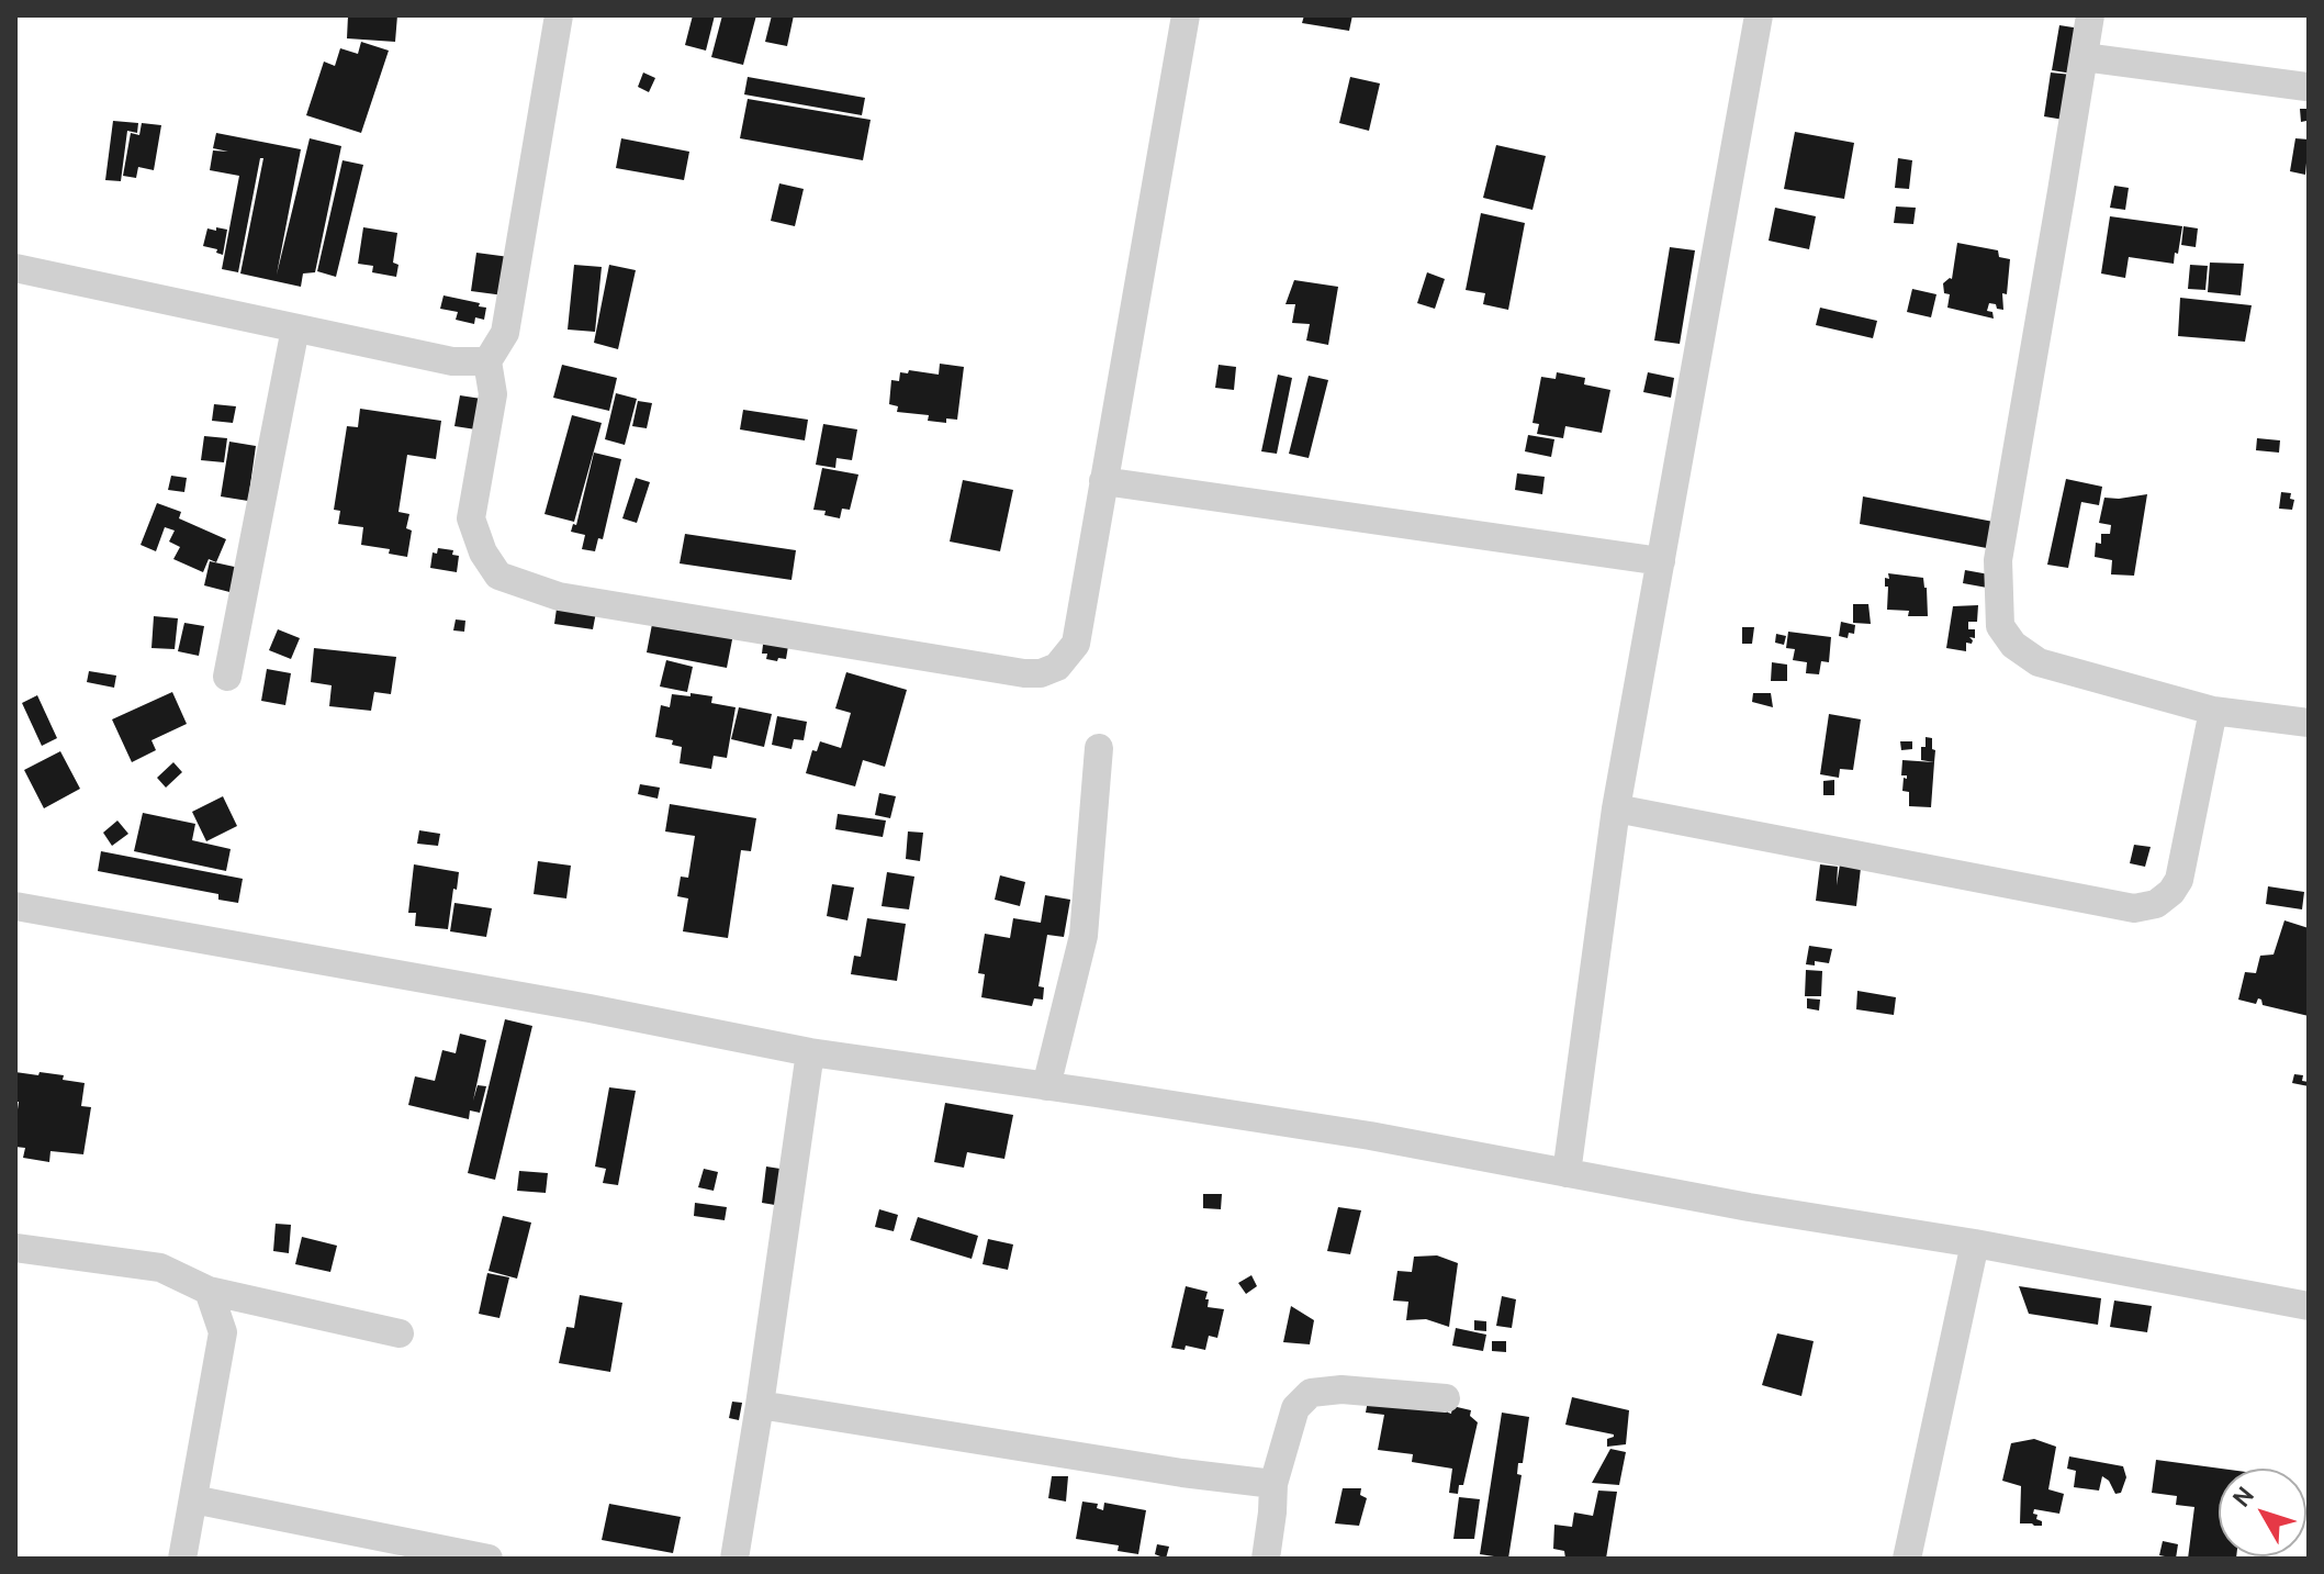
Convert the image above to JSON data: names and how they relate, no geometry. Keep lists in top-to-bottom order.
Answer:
{
  "north": "top left"
}
